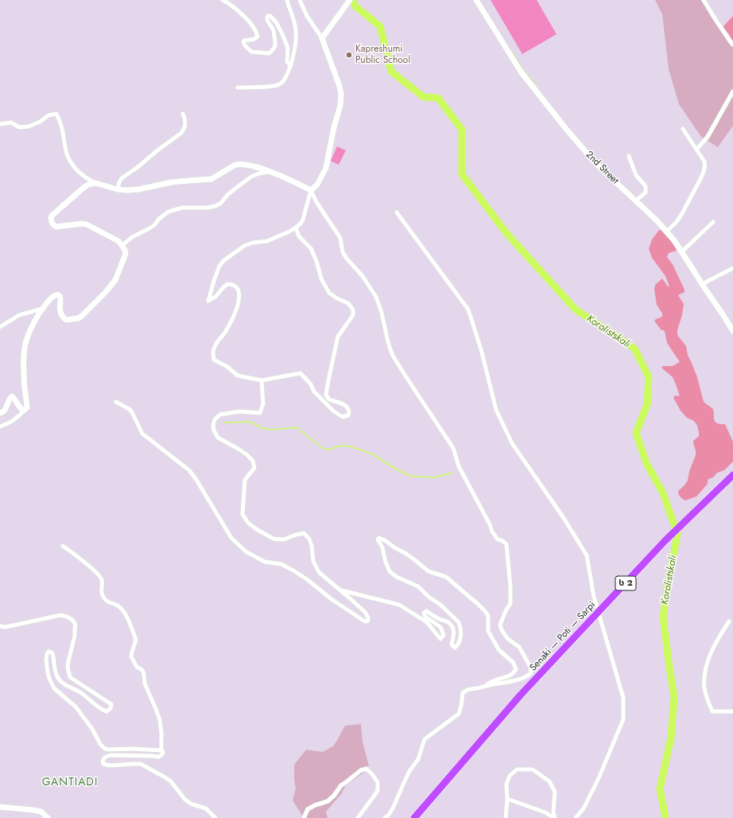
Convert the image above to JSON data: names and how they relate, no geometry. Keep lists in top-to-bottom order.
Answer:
{
  "streets": {
    "highway": ["ს 2", "Senaki — Poti — Sarpi"],
    "street": ["2nd Street"]
  },
  "districts": ["GANTIADI"],
  "water": ["Korolistskali"],
  "places": ["Kapreshumi Public School"]
}
